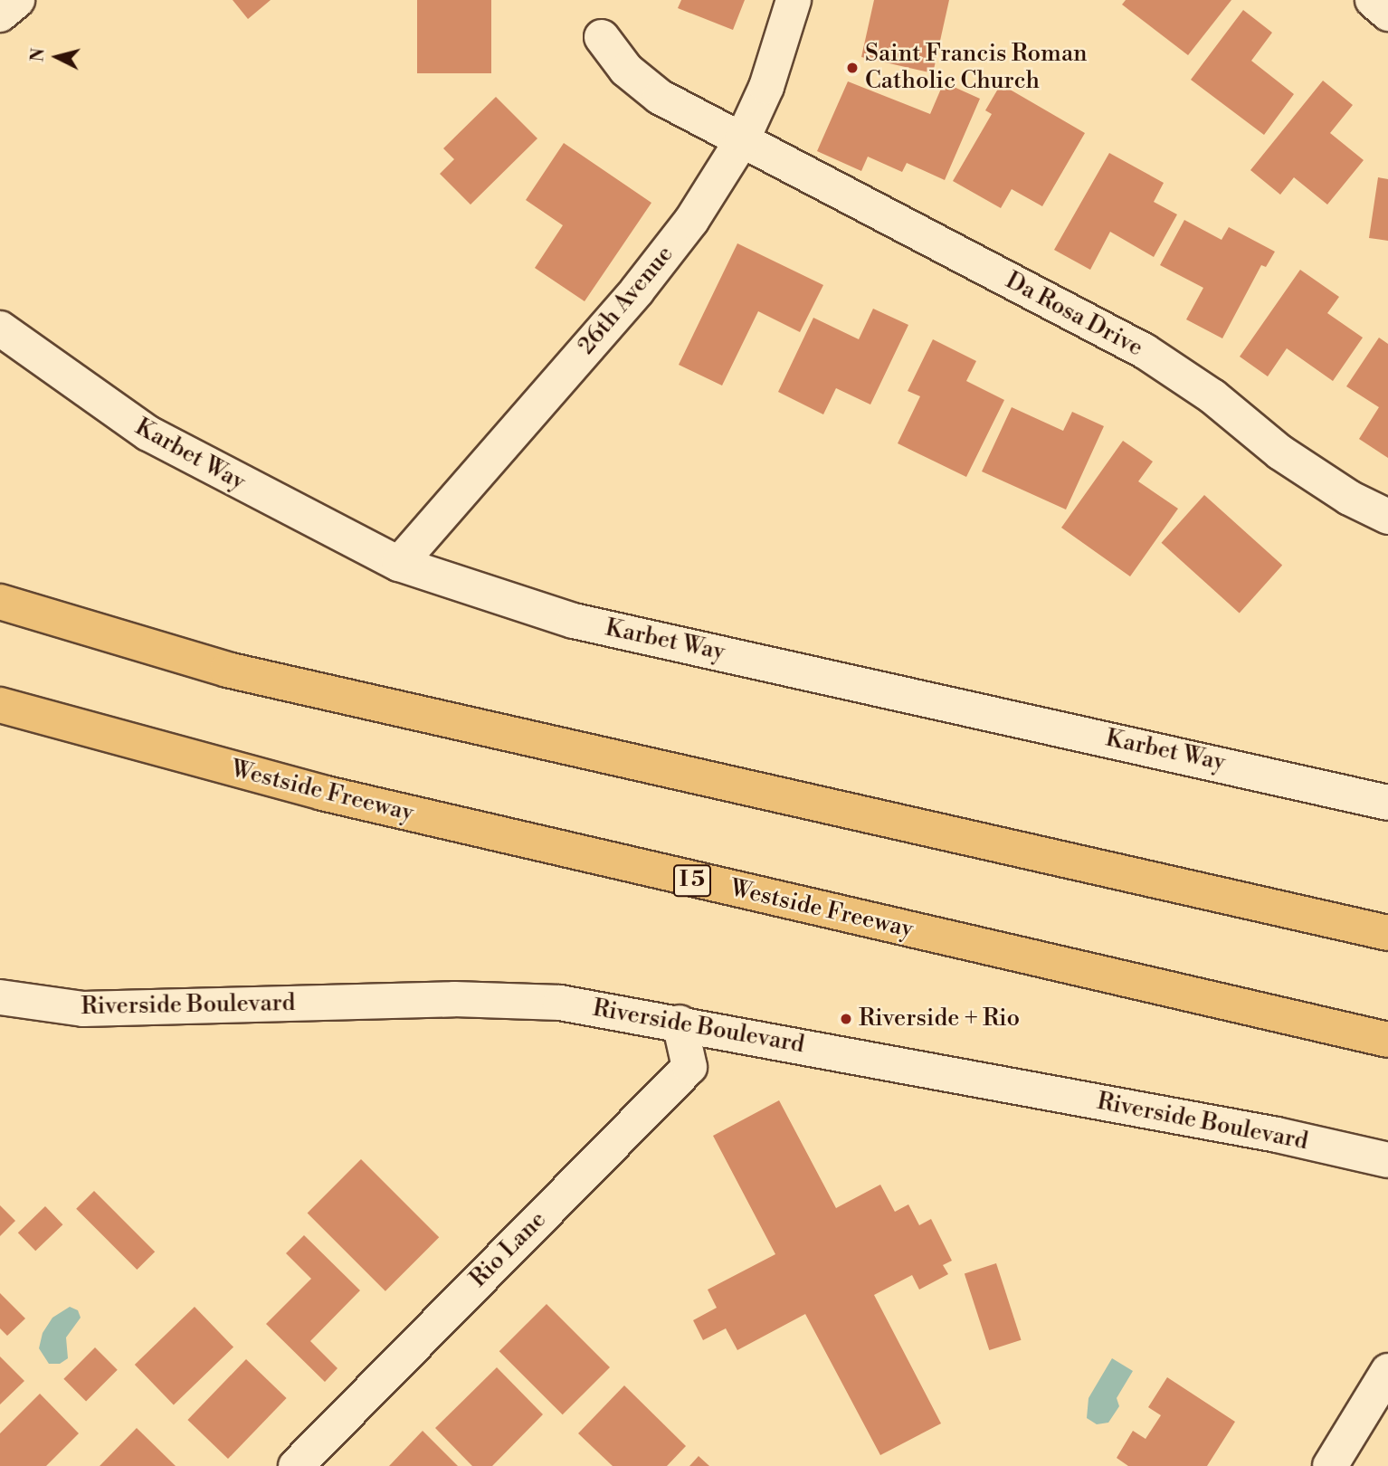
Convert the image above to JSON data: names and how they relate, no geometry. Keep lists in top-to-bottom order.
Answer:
{
  "streets": {
    "highway": ["Westside Freeway", "I 5"],
    "street": [
      "26th Avenue",
      "Da Rosa Drive",
      "Karbet Way",
      "Riverside Boulevard",
      "Rio Lane"
    ]
  },
  "crossings": [
    ["26th Avenue", "Da Rosa Drive"],
    ["26th Avenue", "Karbet Way"],
    ["Riverside Boulevard", "Rio Lane"]
  ],
  "places": ["Saint Francis Roman Catholic Church", "Riverside + Rio"],
  "north": "left"
}
